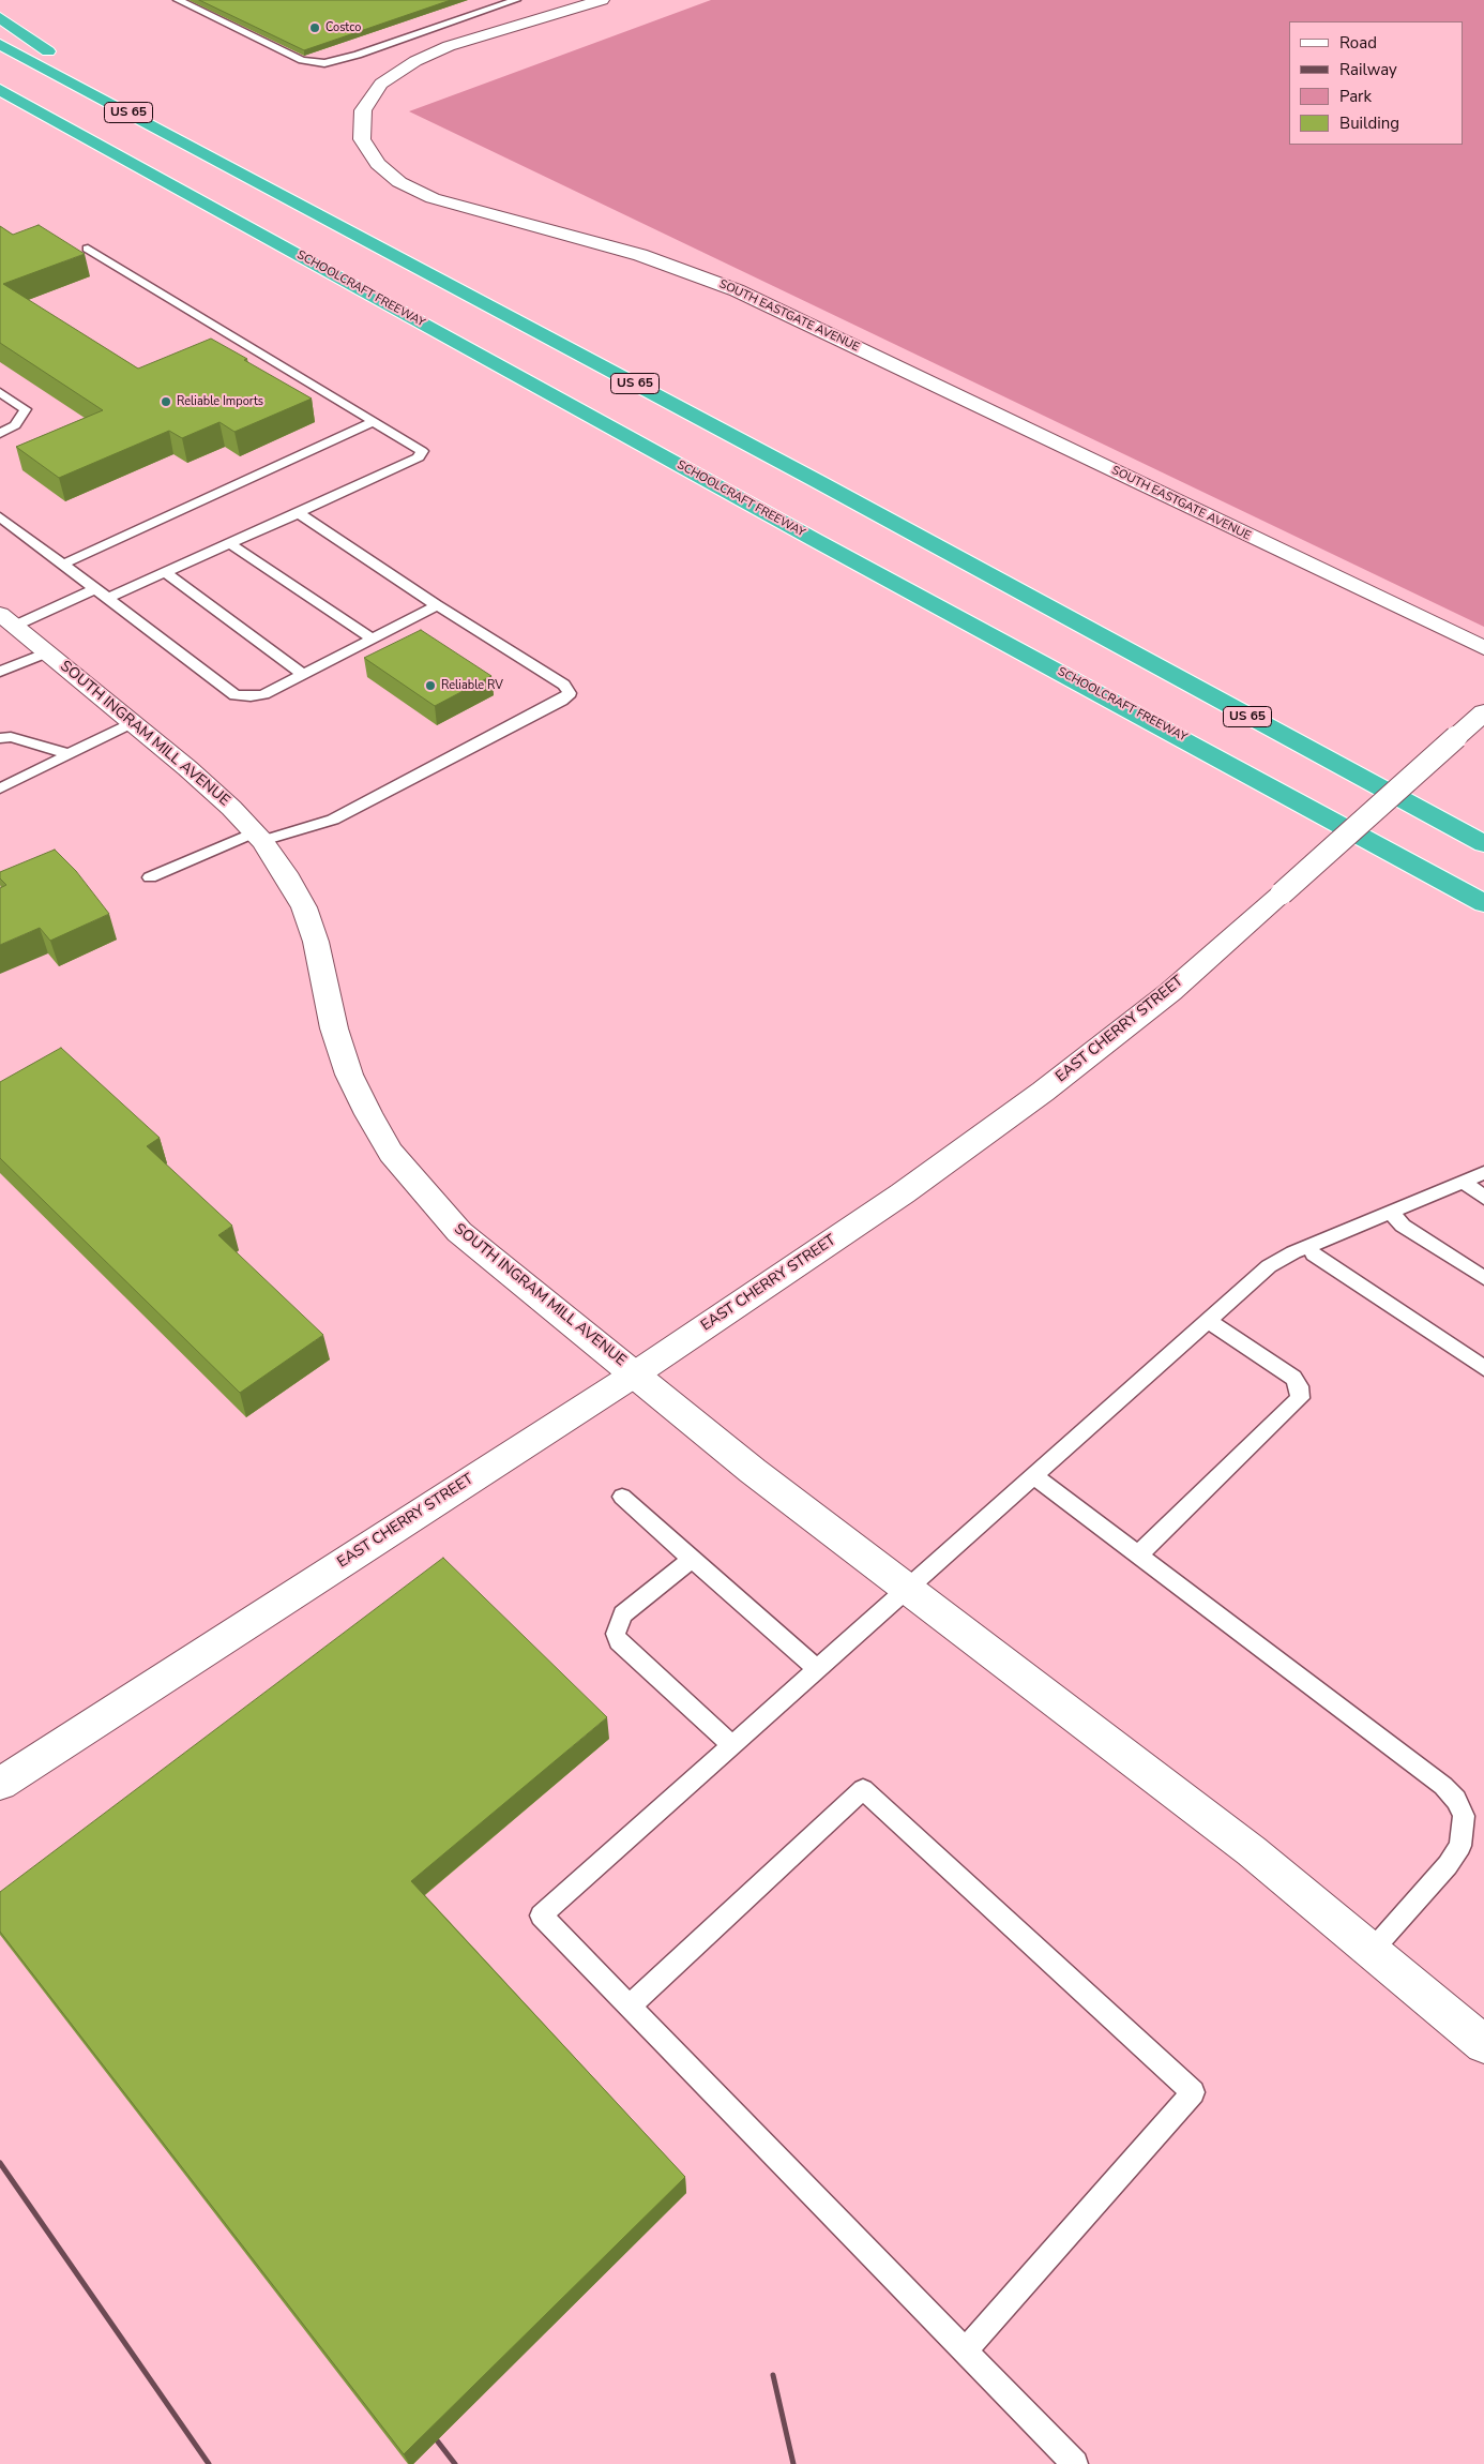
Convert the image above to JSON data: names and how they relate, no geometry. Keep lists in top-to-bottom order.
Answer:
{
  "streets": {
    "highway": ["US 65", "SCHOOLCRAFT FREEWAY"],
    "street": ["SOUTH EASTGATE AVENUE", "SOUTH INGRAM MILL AVENUE", "EAST CHERRY STREET"]
  },
  "crossings": [
    ["SOUTH INGRAM MILL AVENUE", "EAST CHERRY STREET"]
  ],
  "places": ["Costco", "Reliable Imports", "Reliable RV"],
  "legend": [
    "Road",
    "Railway",
    "Park",
    "Building"
  ]
}
